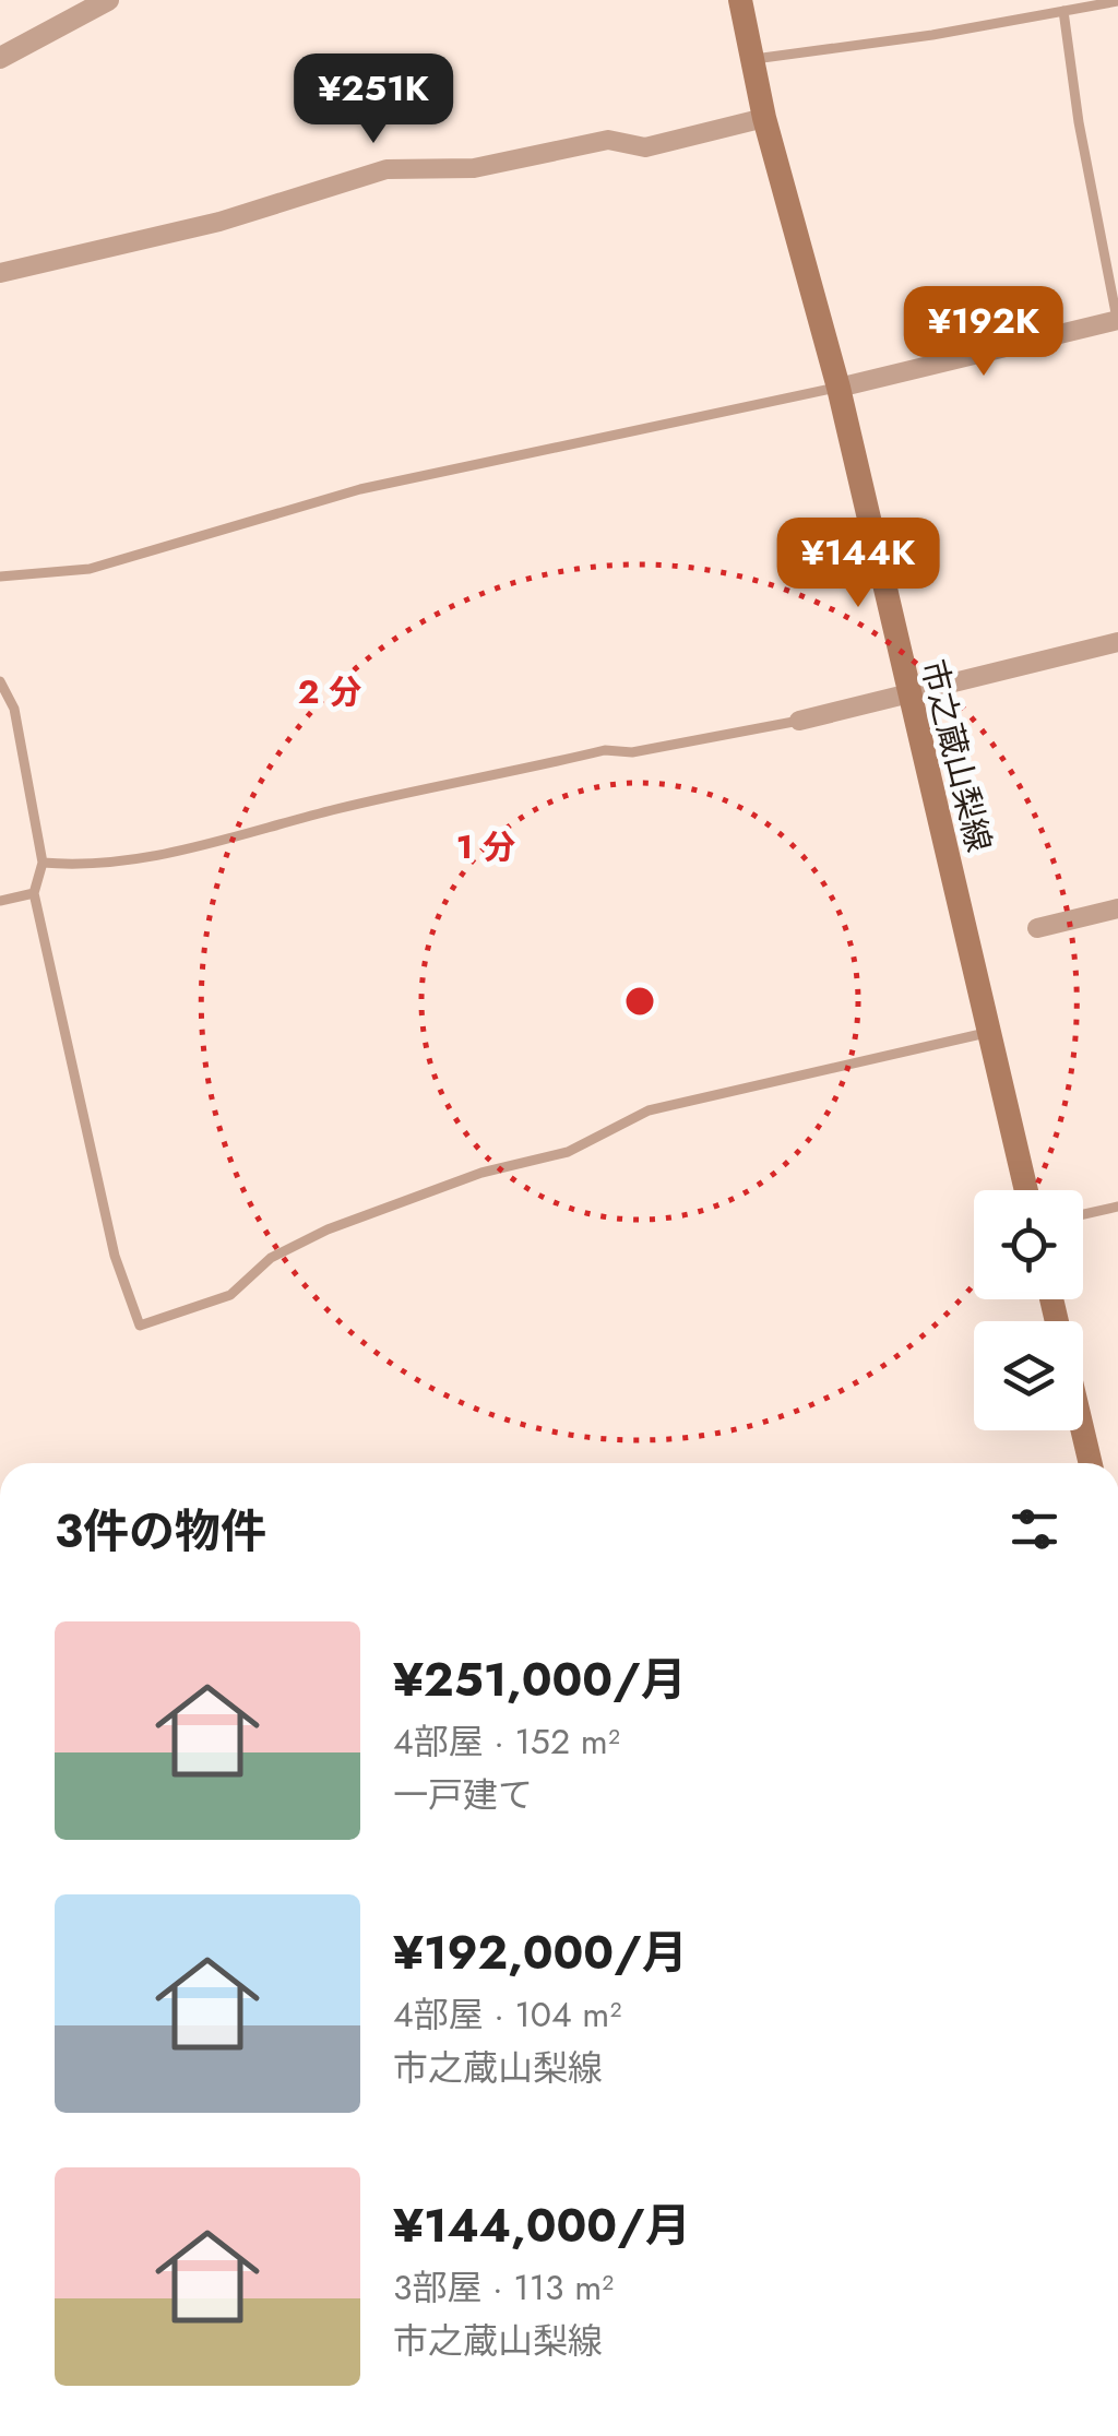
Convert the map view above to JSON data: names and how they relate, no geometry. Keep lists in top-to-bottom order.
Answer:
{
  "streets": {
    "main road": ["市之蔵山梨線"]
  },
  "page": {
    "price": ["¥251K", "¥192K", "¥144K"],
    "heading": "3件の物件",
    "list": [
      {
        "name": "¥251,000/月",
        "note": "4部屋 · 152 m² · 一戸建て"
      },
      {
        "name": "¥192,000/月",
        "note": "4部屋 · 104 m² · 市之蔵山梨線"
      },
      {
        "name": "¥144,000/月",
        "note": "3部屋 · 113 m² · 市之蔵山梨線"
      }
    ]
  },
  "rings": ["2 分", "1 分"]
}
